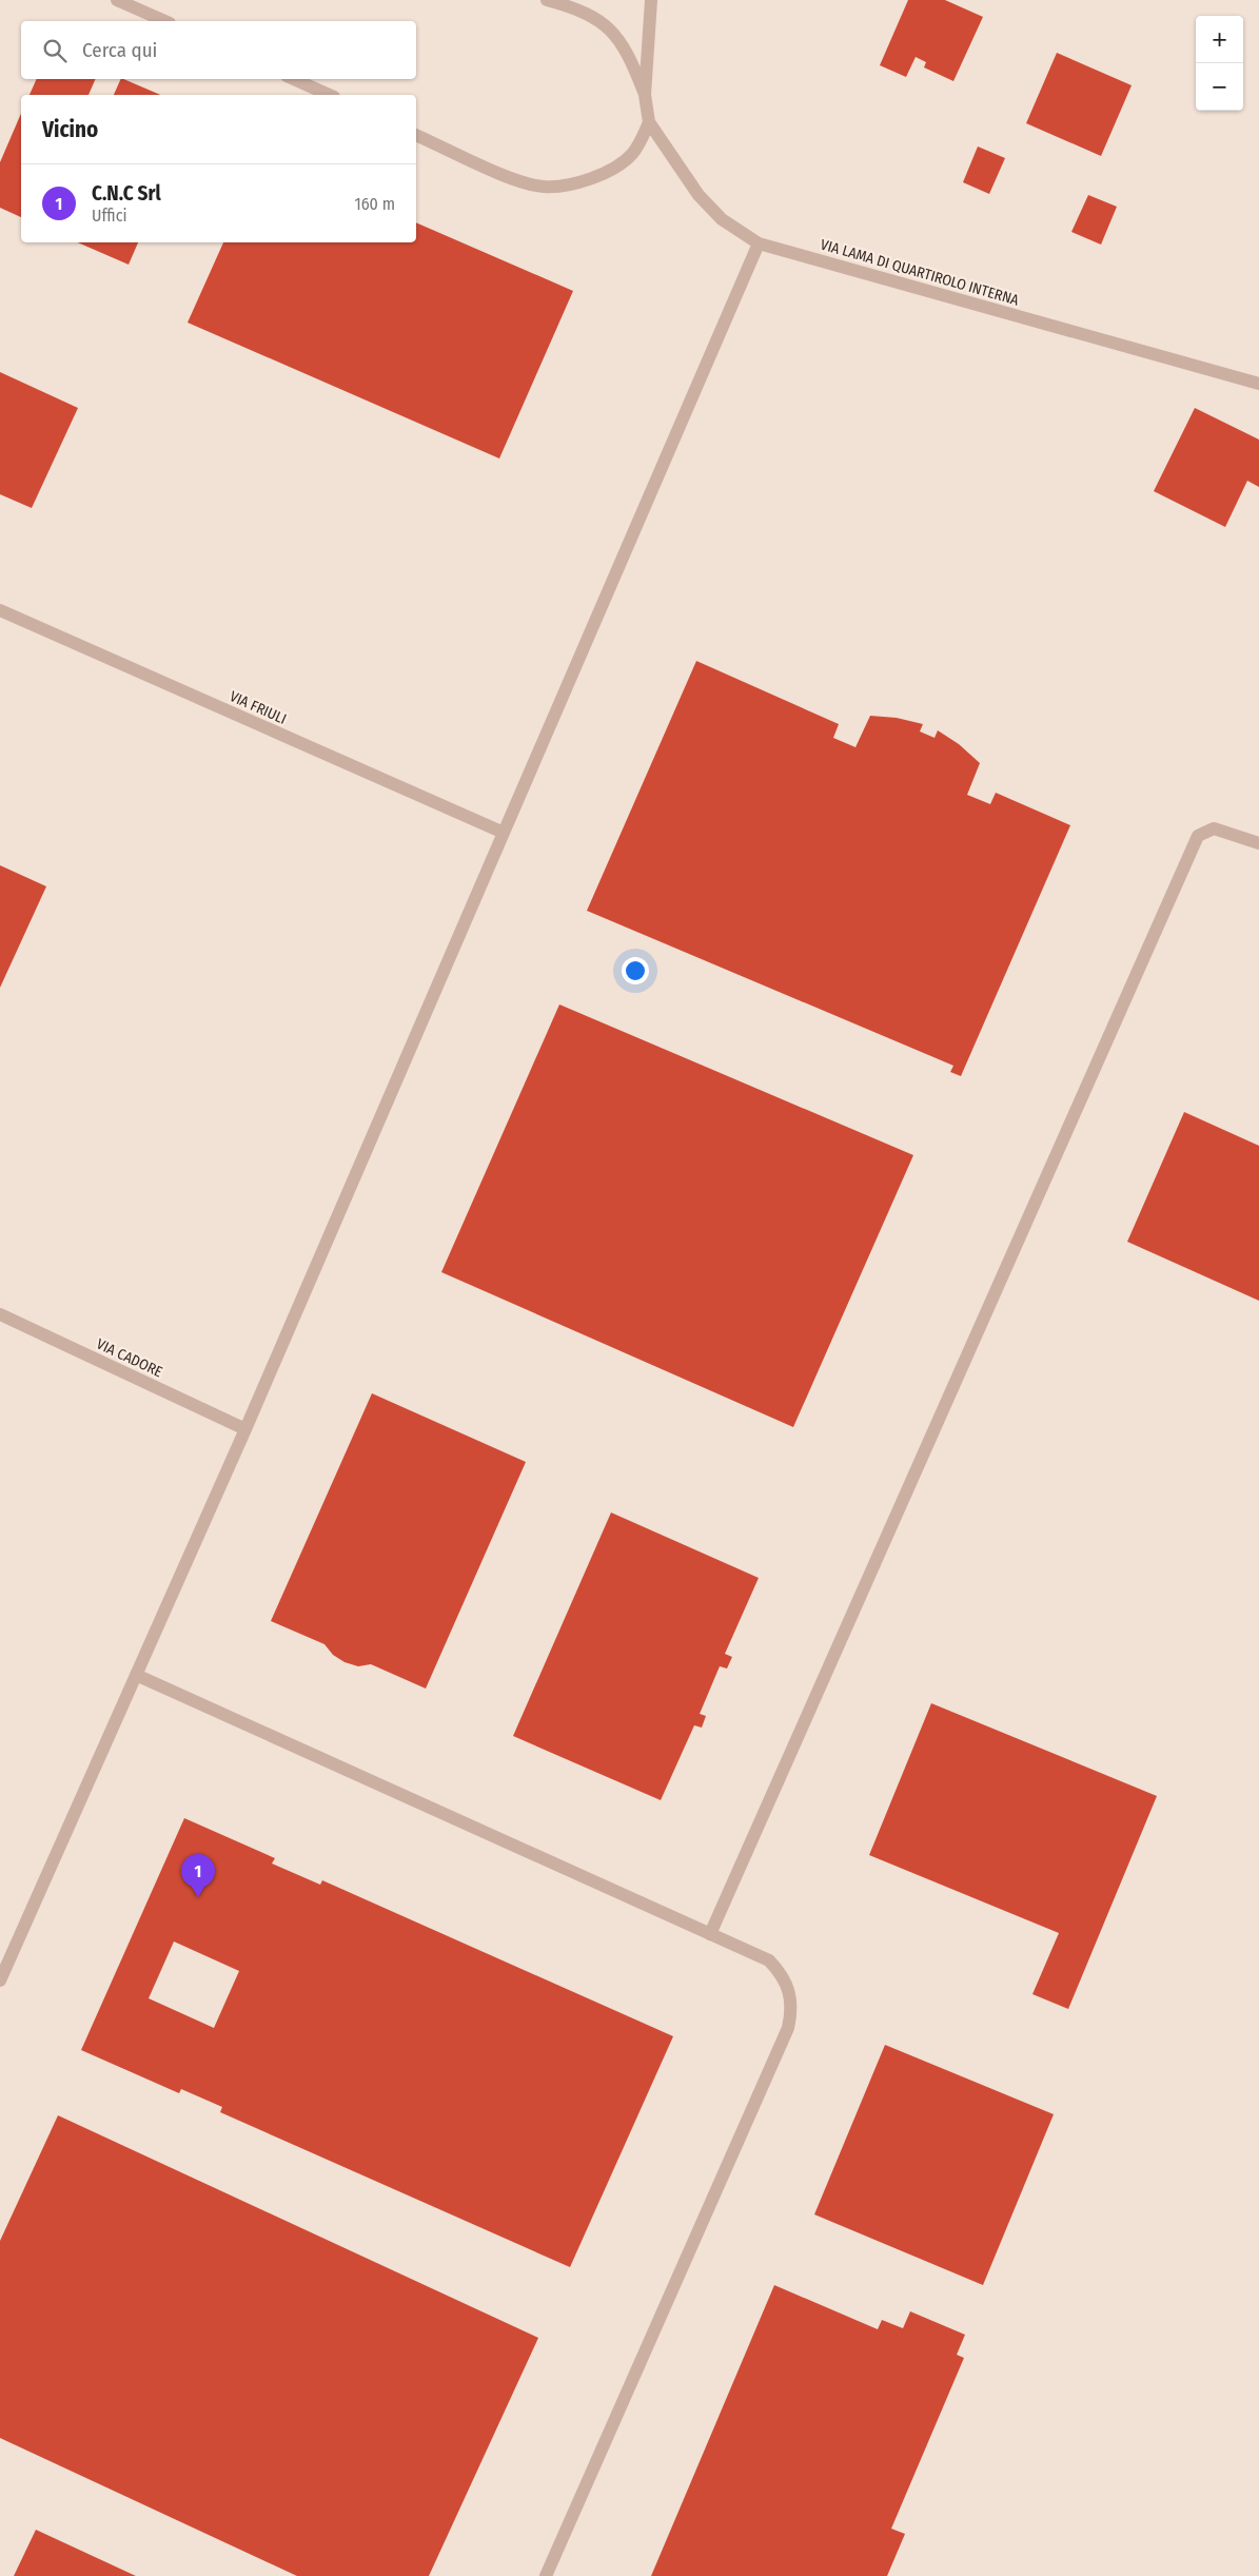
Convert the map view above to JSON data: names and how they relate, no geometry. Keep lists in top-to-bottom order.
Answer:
{
  "streets": {
    "street": ["VIA LAMA DI QUARTIROLO INTERNA", "VIA FRIULI", "VIA CADORE"]
  },
  "page": {
    "map_buttons": ["+", "−"],
    "search": "Cerca qui",
    "heading": "Vicino",
    "list": [
      {
        "mark": "1",
        "name": "C.N.C Srl",
        "note": "Uffici",
        "value": "160 m"
      }
    ],
    "pins": "1"
  }
}
